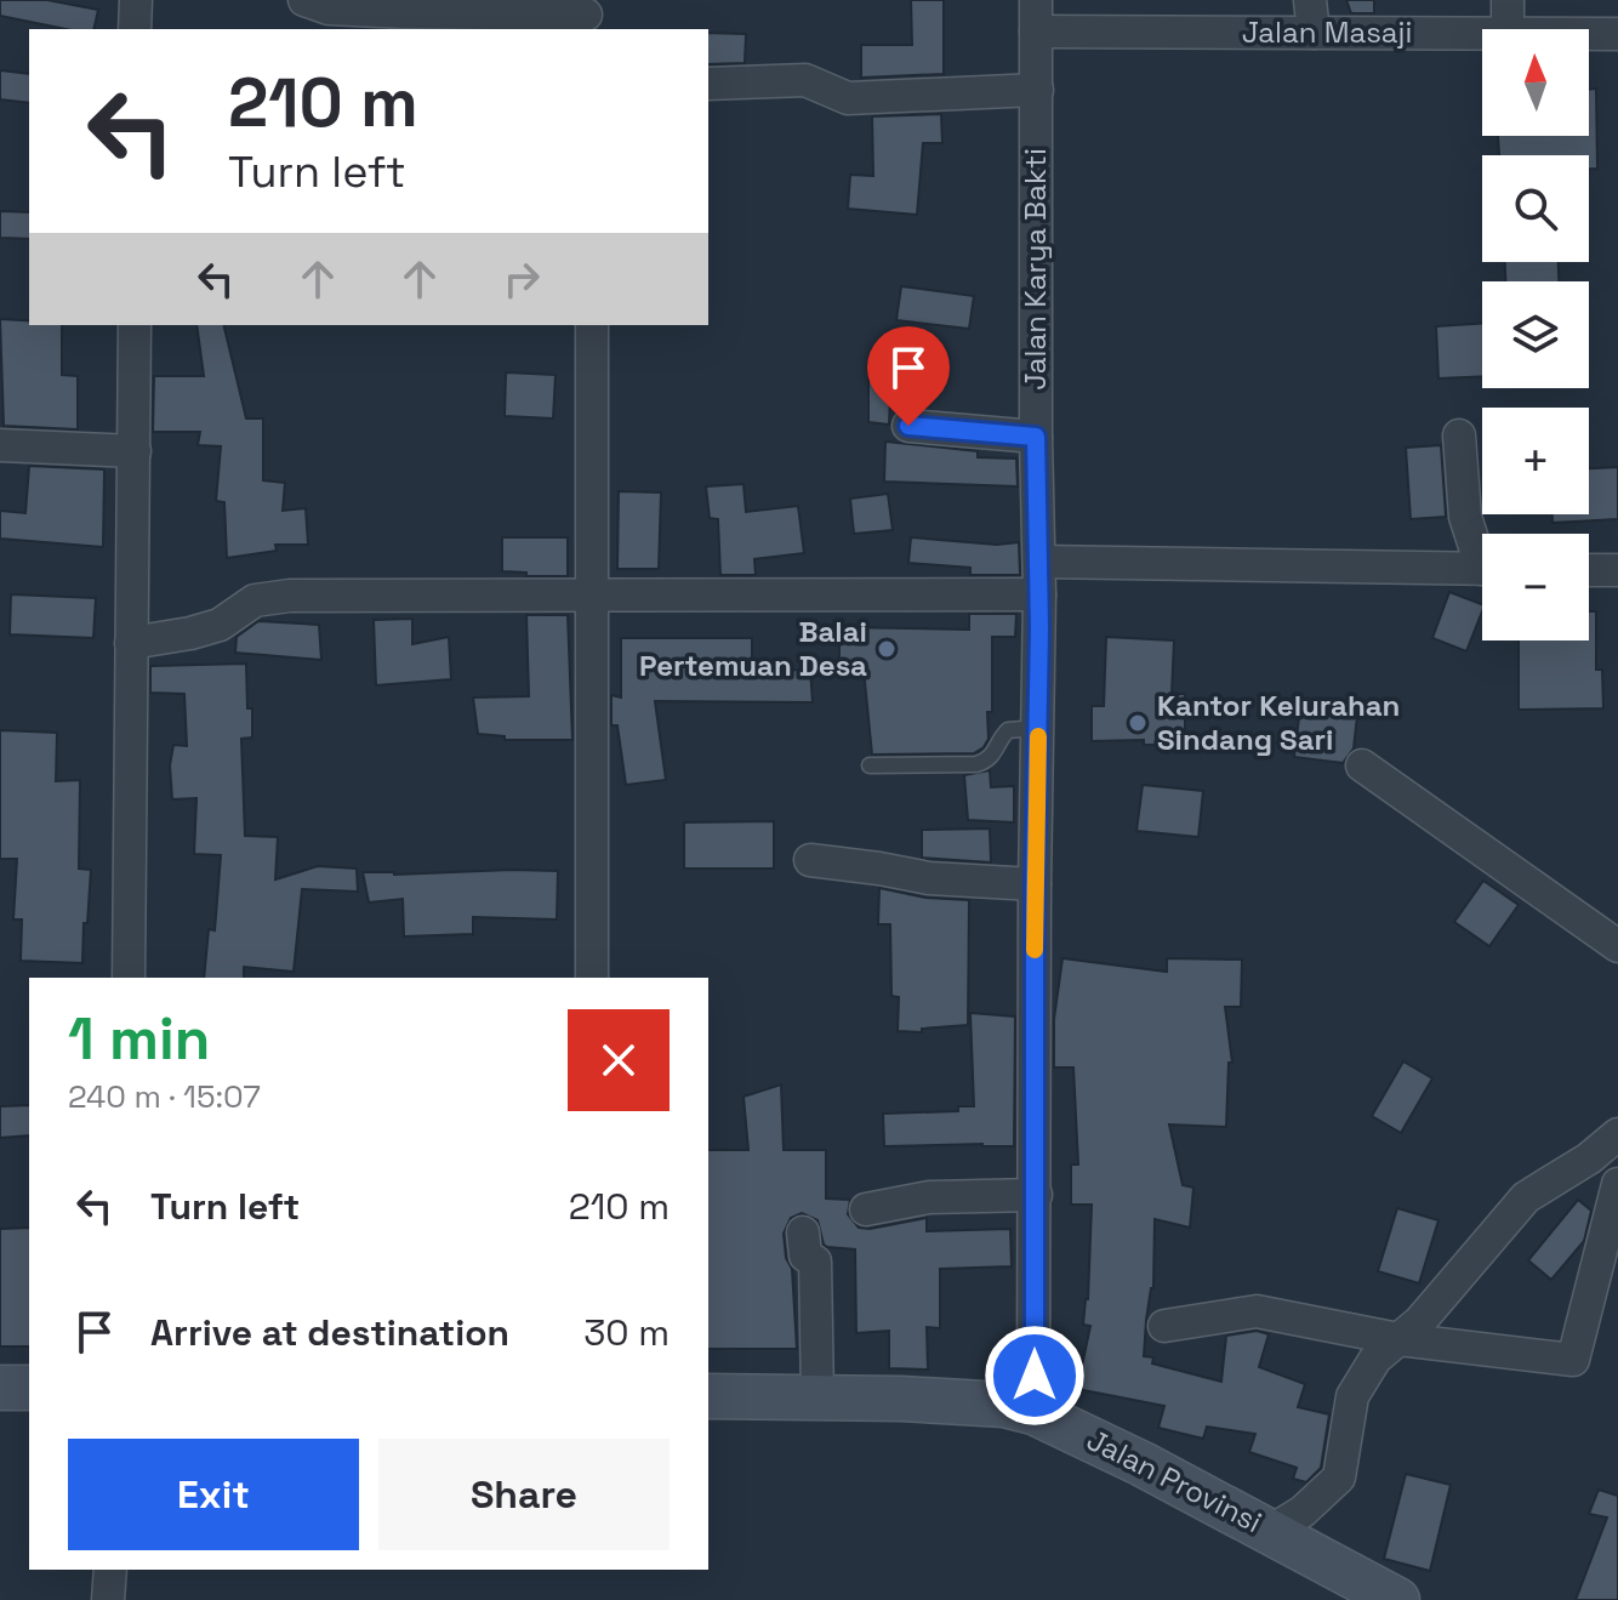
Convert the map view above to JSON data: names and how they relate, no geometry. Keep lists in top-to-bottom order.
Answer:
{
  "streets": {
    "main road": ["Jalan Provinsi"],
    "street": ["Jalan Masaji", "Jalan Karya Bakti"]
  },
  "crossings": [
    ["Jalan Masaji", "Jalan Karya Bakti"],
    ["Jalan Karya Bakti", "Jalan Provinsi"]
  ],
  "places": ["Balai Pertemuan Desa", "Kantor Kelurahan Sindang Sari"],
  "north": "top",
  "page": {
    "map_buttons": ["+", "−"],
    "turn": ["210 m", "Turn left"],
    "heading": ["1 min", "240 m · 15:07"],
    "list": [
      {
        "name": "Turn left",
        "value": "210 m"
      },
      {
        "name": "Arrive at destination",
        "value": "30 m"
      }
    ],
    "buttons": ["Exit", "Share"]
  }
}
